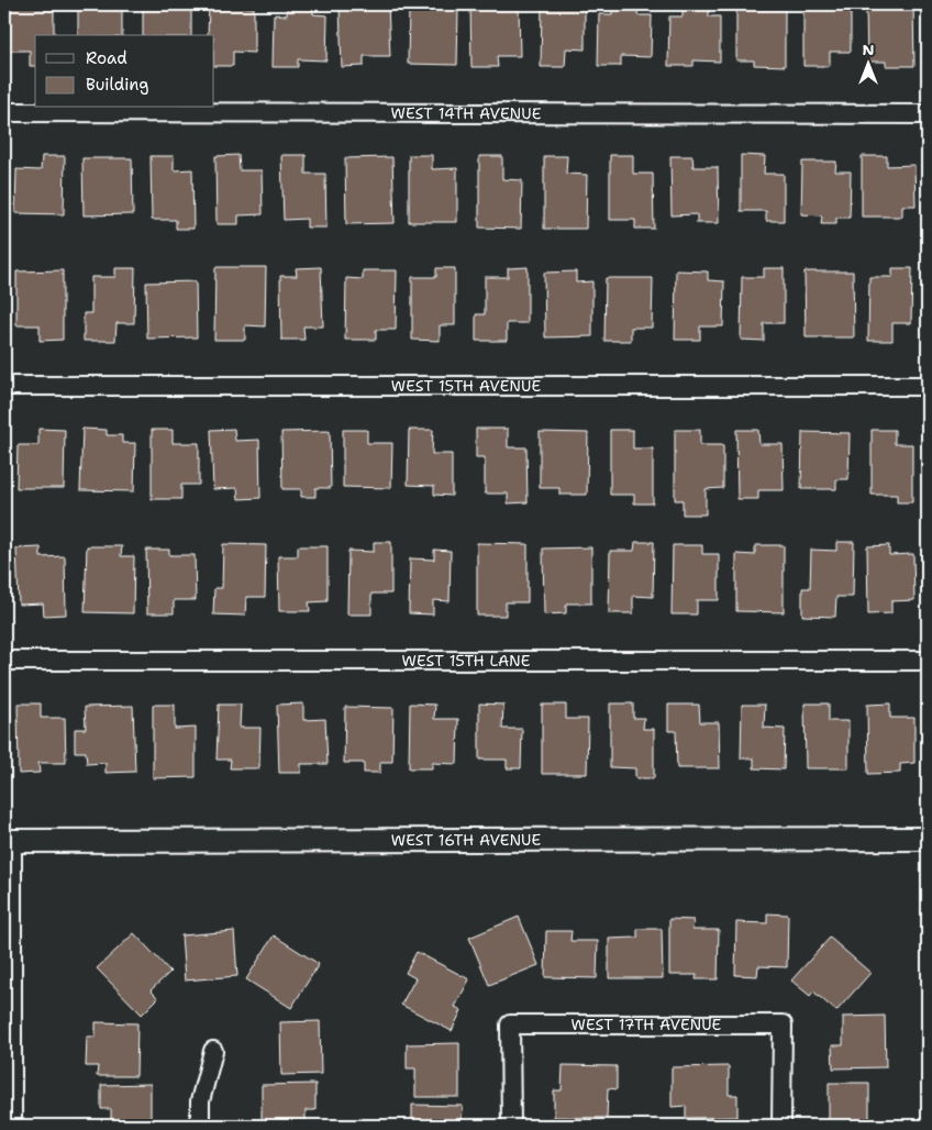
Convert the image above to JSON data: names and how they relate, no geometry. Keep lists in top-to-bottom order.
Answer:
{
  "streets": {
    "street": [
      "WEST 14TH AVENUE",
      "WEST 15TH AVENUE",
      "WEST 15TH LANE",
      "WEST 16TH AVENUE",
      "WEST 17TH AVENUE"
    ]
  },
  "legend": ["Road", "Building"],
  "north": "top"
}
